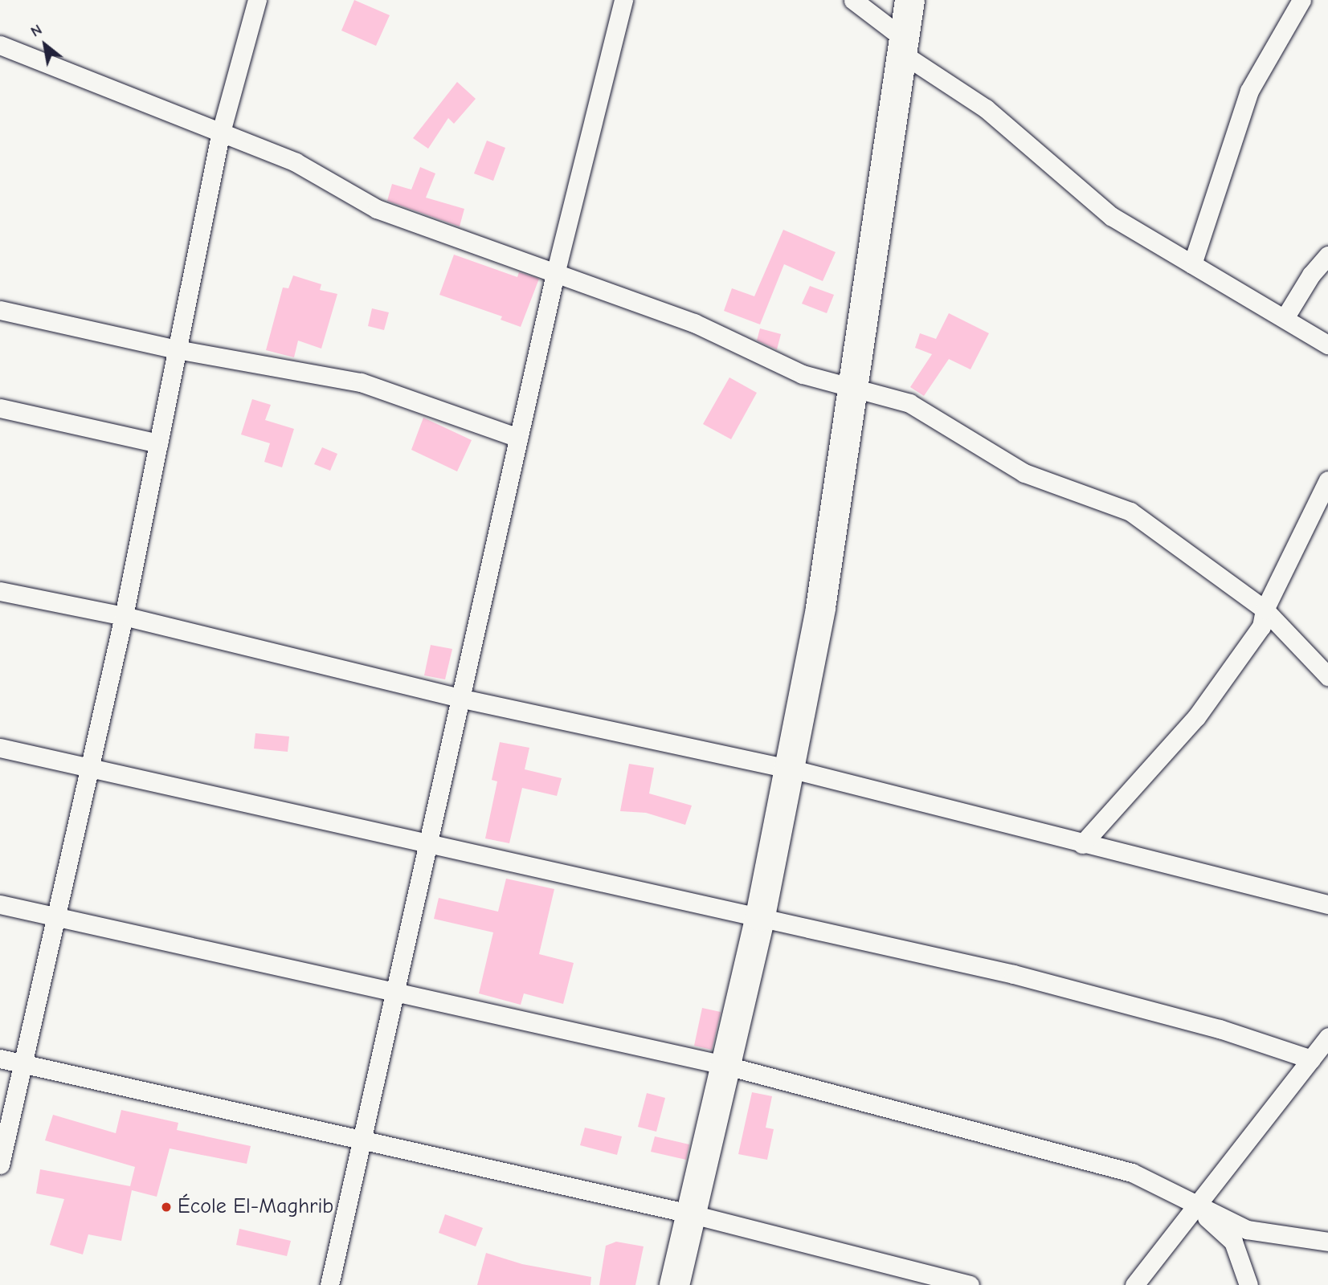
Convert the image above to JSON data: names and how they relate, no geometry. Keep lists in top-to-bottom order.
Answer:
{
  "places": ["École El-Maghrib"],
  "north": "top left"
}
